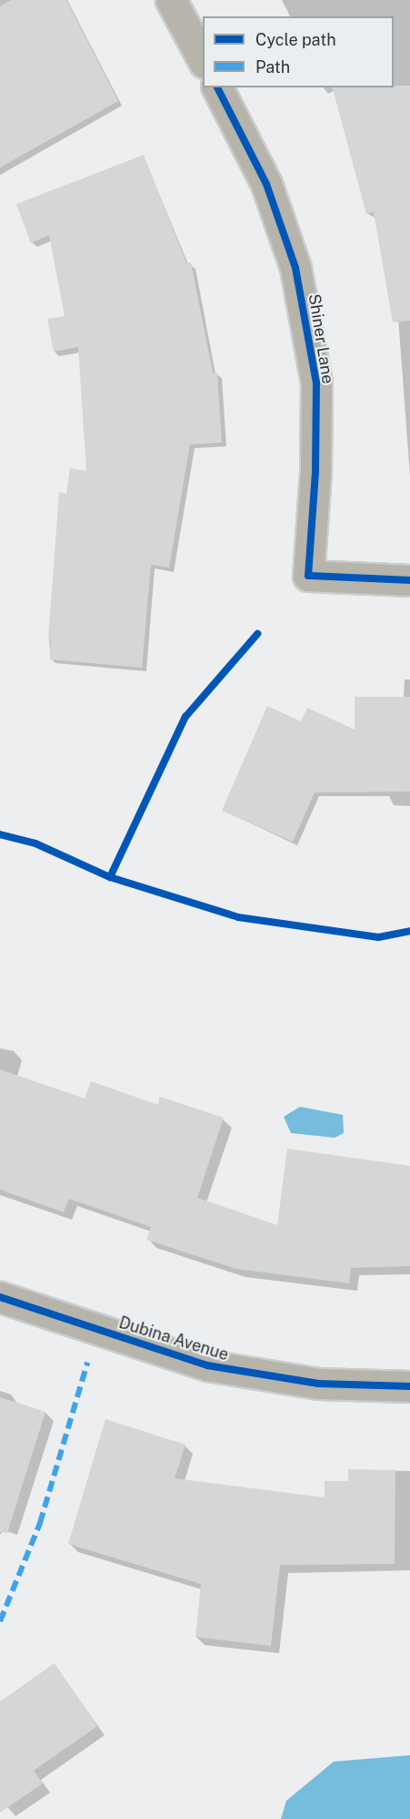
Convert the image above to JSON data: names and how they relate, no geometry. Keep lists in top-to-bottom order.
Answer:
{
  "streets": {
    "street": ["Shiner Lane", "Dubina Avenue"]
  },
  "legend": ["Cycle path", "Path"]
}
